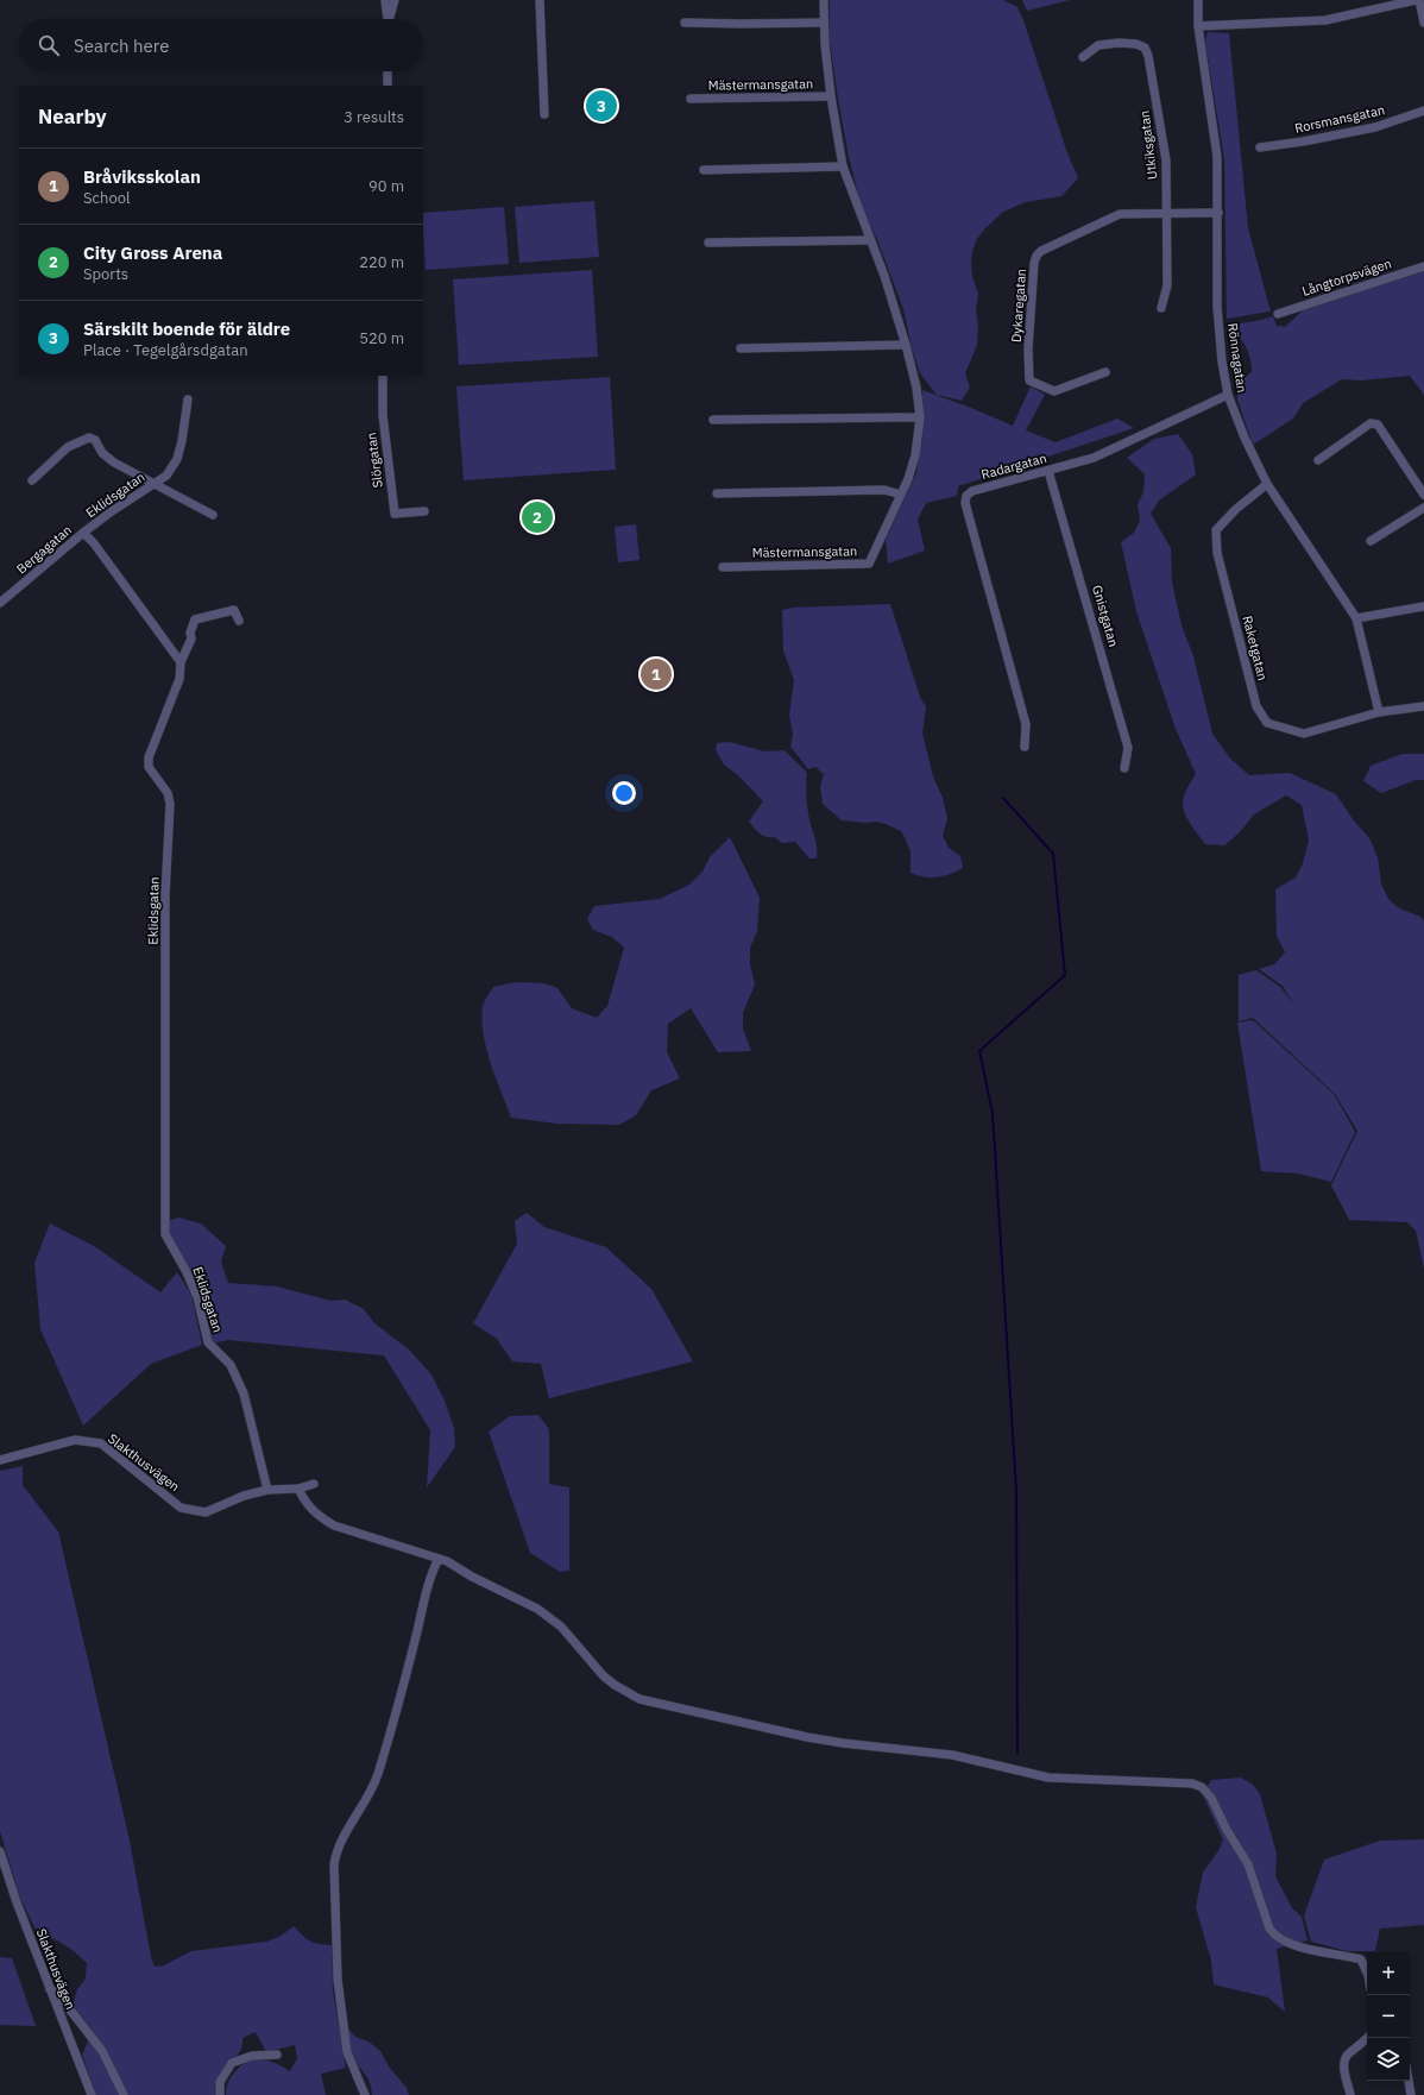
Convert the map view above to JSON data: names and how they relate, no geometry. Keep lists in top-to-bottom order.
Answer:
{
  "streets": {
    "street": [
      "Mästermansgatan",
      "Rorsmansgatan",
      "Utkiksgatan",
      "Långtorpsvägen",
      "Dykaregatan",
      "Rönnagatan",
      "Slörgatan",
      "Radargatan",
      "Eklidsgatan",
      "Bergagatan",
      "Gnistgatan",
      "Raketgatan",
      "Slakthusvägen"
    ]
  },
  "crossings": [
    ["Utkiksgatan", "Dykaregatan"],
    ["Dykaregatan", "Rönnagatan"],
    ["Rönnagatan", "Radargatan"],
    ["Rönnagatan", "Raketgatan"],
    ["Radargatan", "Gnistgatan"],
    ["Eklidsgatan", "Bergagatan"],
    ["Eklidsgatan", "Slakthusvägen"]
  ],
  "page": {
    "search": "Search here",
    "heading": ["Nearby", "3 results"],
    "pins": ["3", "2", "1"],
    "list": [
      {
        "mark": "1",
        "name": "Bråviksskolan",
        "note": "School",
        "value": "90 m"
      },
      {
        "mark": "2",
        "name": "City Gross Arena",
        "note": "Sports",
        "value": "220 m"
      },
      {
        "mark": "3",
        "name": "Särskilt boende för äldre",
        "note": "Place · Tegelgårsdgatan",
        "value": "520 m"
      }
    ],
    "map_buttons": ["+", "−"]
  }
}
